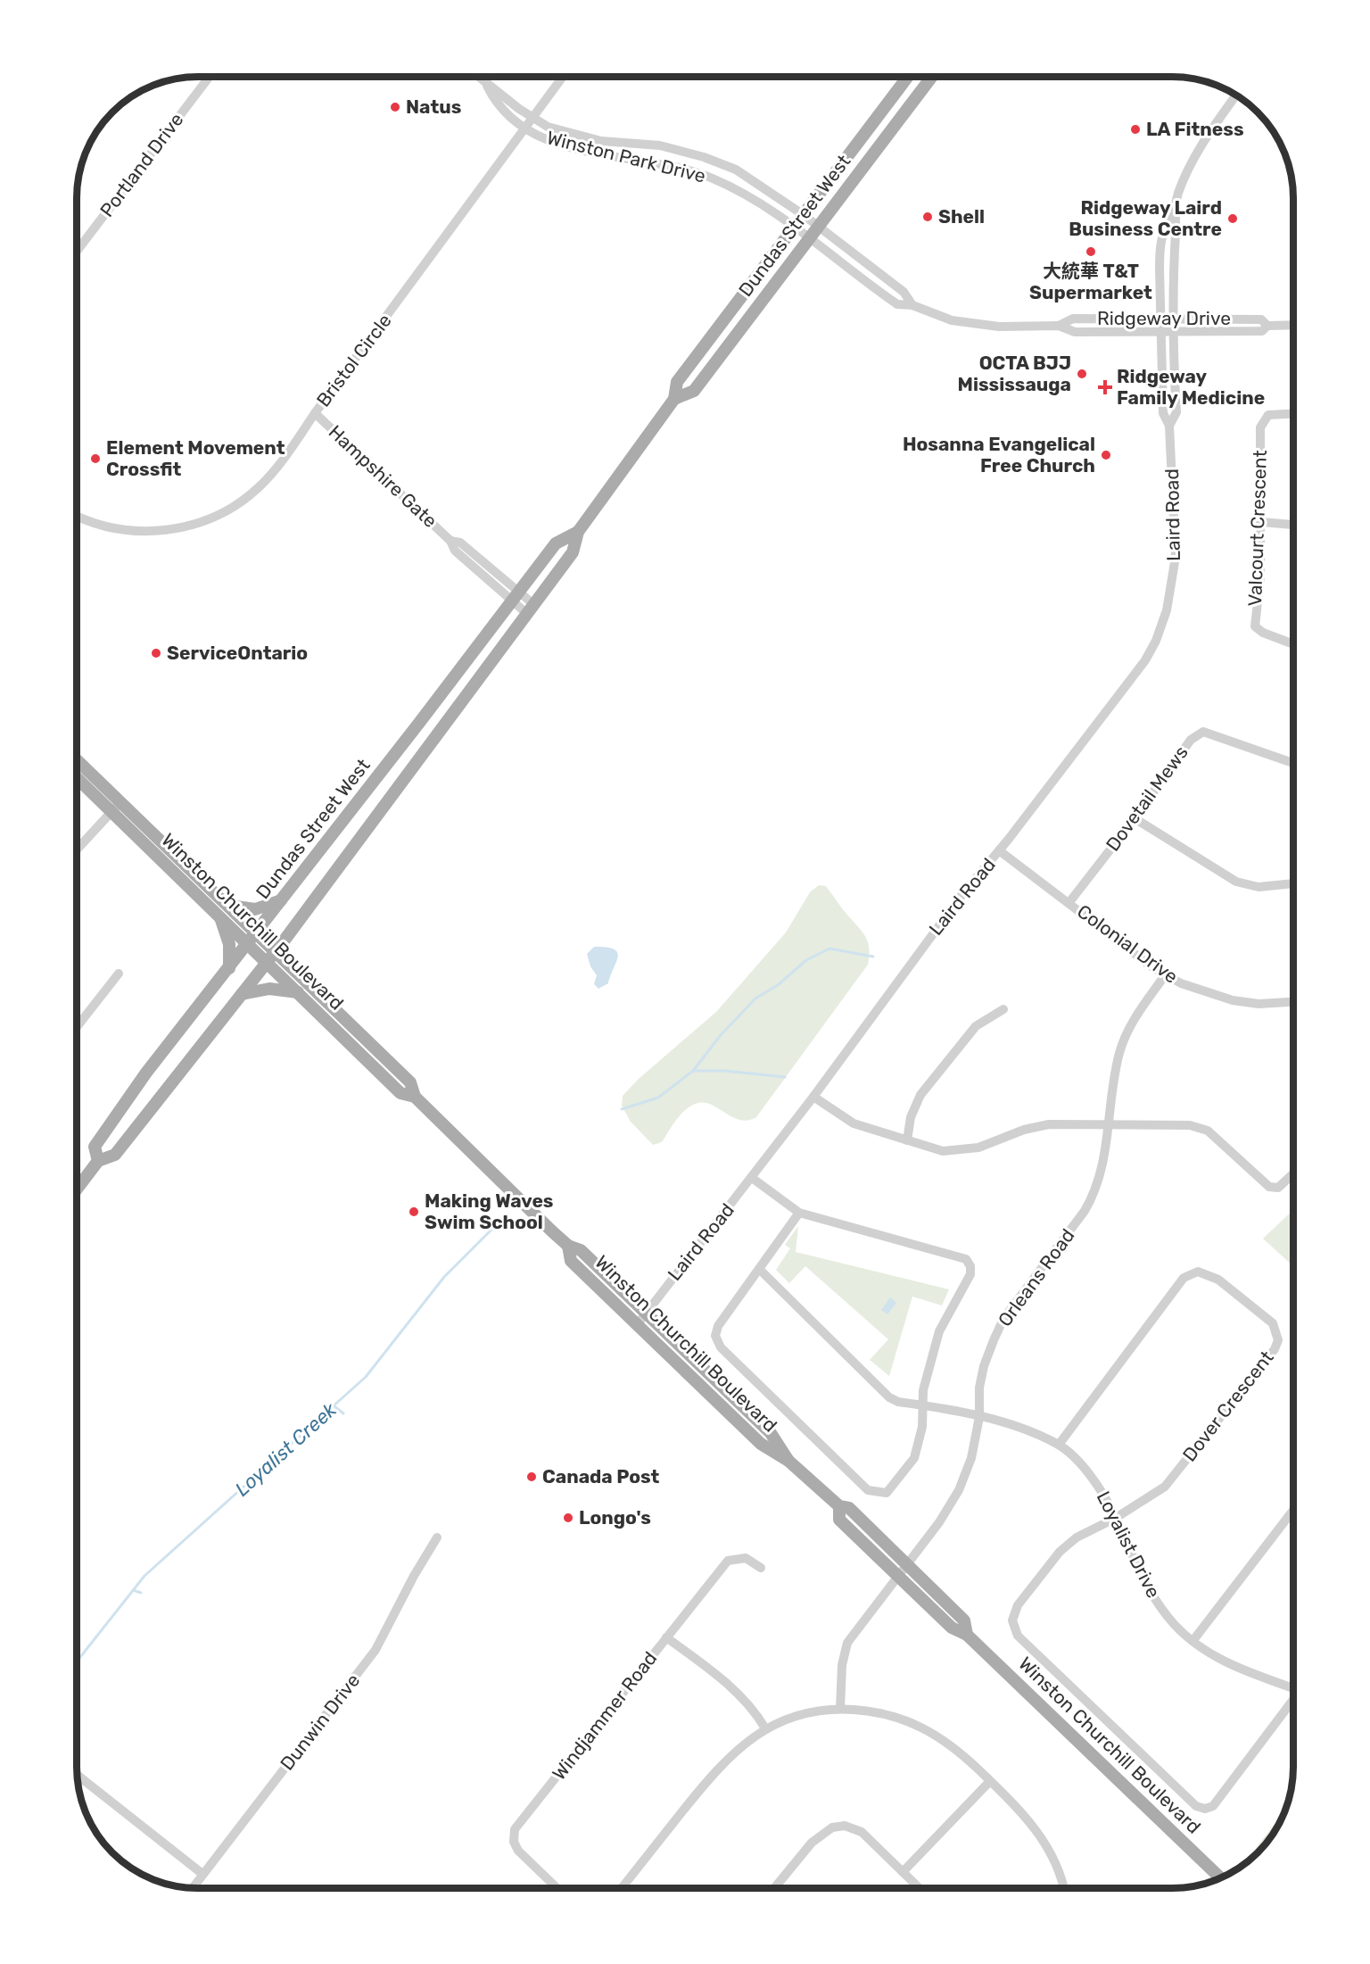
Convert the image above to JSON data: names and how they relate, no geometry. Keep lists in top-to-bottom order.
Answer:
{
  "streets": {
    "main road": ["Dundas Street West", "Winston Churchill Boulevard"],
    "street": [
      "Winston Park Drive",
      "Portland Drive",
      "Ridgeway Drive",
      "Bristol Circle",
      "Hampshire Gate",
      "Laird Road",
      "Valcourt Crescent",
      "Dovetail Mews",
      "Colonial Drive",
      "Orleans Road",
      "Dover Crescent",
      "Loyalist Drive",
      "Windjammer Road",
      "Dunwin Drive"
    ]
  },
  "crossings": [
    ["Winston Park Drive", "Dundas Street West"],
    ["Winston Park Drive", "Ridgeway Drive"],
    ["Winston Park Drive", "Bristol Circle"],
    ["Dundas Street West", "Ridgeway Drive"],
    ["Dundas Street West", "Hampshire Gate"],
    ["Dundas Street West", "Winston Churchill Boulevard"],
    ["Ridgeway Drive", "Laird Road"],
    ["Bristol Circle", "Hampshire Gate"],
    ["Laird Road", "Winston Churchill Boulevard"],
    ["Laird Road", "Colonial Drive"],
    ["Dovetail Mews", "Colonial Drive"],
    ["Winston Churchill Boulevard", "Orleans Road"],
    ["Colonial Drive", "Orleans Road"],
    ["Orleans Road", "Loyalist Drive"],
    ["Dover Crescent", "Loyalist Drive"]
  ],
  "water": ["Loyalist Creek"],
  "places": {
    "other": [
      "Natus",
      "LA Fitness",
      "Shell",
      "Ridgeway Laird Business Centre",
      "大統華 T&T Supermarket",
      "OCTA BJJ Mississauga",
      "Hosanna Evangelical Free Church",
      "Element Movement Crossfit",
      "ServiceOntario",
      "Making Waves Swim School",
      "Canada Post",
      "Longo's"
    ],
    "health": ["Ridgeway Family Medicine"]
  }
}
